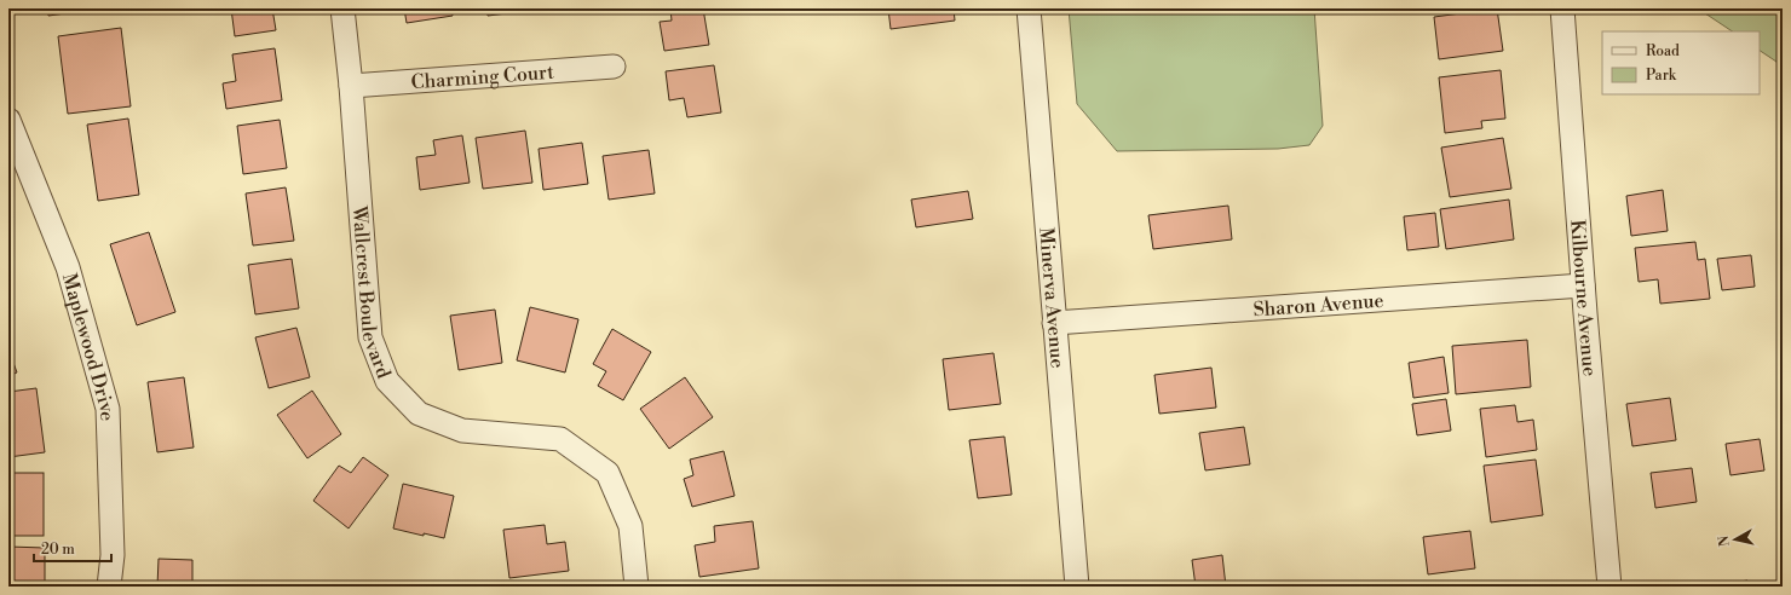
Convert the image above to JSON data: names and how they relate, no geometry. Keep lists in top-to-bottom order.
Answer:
{
  "streets": {
    "street": [
      "Charming Court",
      "Wallcrest Boulevard",
      "Minerva Avenue",
      "Kilbourne Avenue",
      "Sharon Avenue",
      "Maplewood Drive"
    ]
  },
  "crossings": [
    ["Charming Court", "Wallcrest Boulevard"],
    ["Minerva Avenue", "Sharon Avenue"],
    ["Kilbourne Avenue", "Sharon Avenue"]
  ],
  "legend": ["Road", "Park"],
  "scale_bar": "20 m",
  "north": "left"
}
